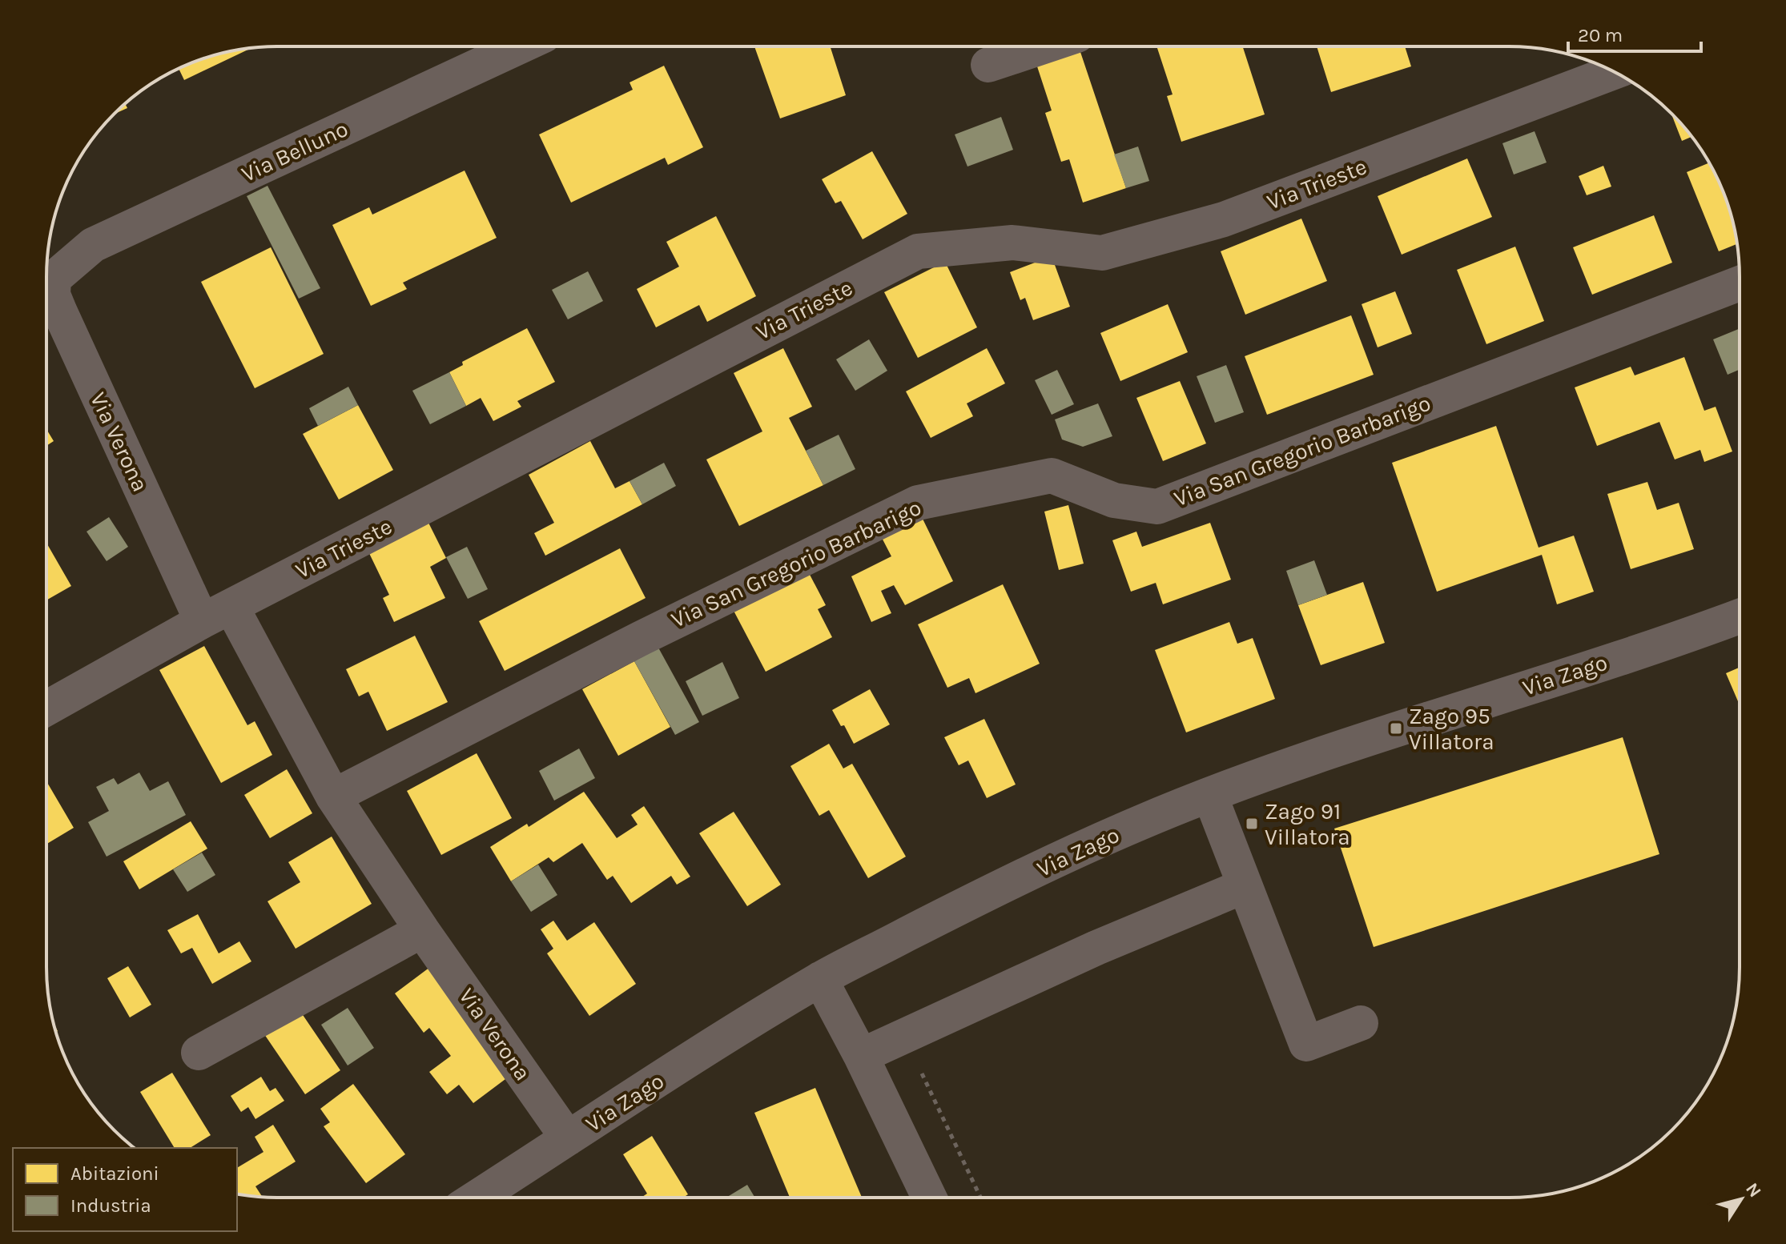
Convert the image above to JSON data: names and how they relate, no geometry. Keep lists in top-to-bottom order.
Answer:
{
  "streets": {
    "street": [
      "Via Belluno",
      "Via Trieste",
      "Via Verona",
      "Via San Gregorio Barbarigo",
      "Via Zago"
    ]
  },
  "crossings": [
    ["Via Trieste", "Via Verona"],
    ["Via Verona", "Via San Gregorio Barbarigo"],
    ["Via Verona", "Via Zago"]
  ],
  "places": {
    "transit": ["Zago 95 Villatora", "Zago 91 Villatora"]
  },
  "legend": ["Abitazioni", "Industria"],
  "scale_bar": "20 m",
  "north": "top right"
}
